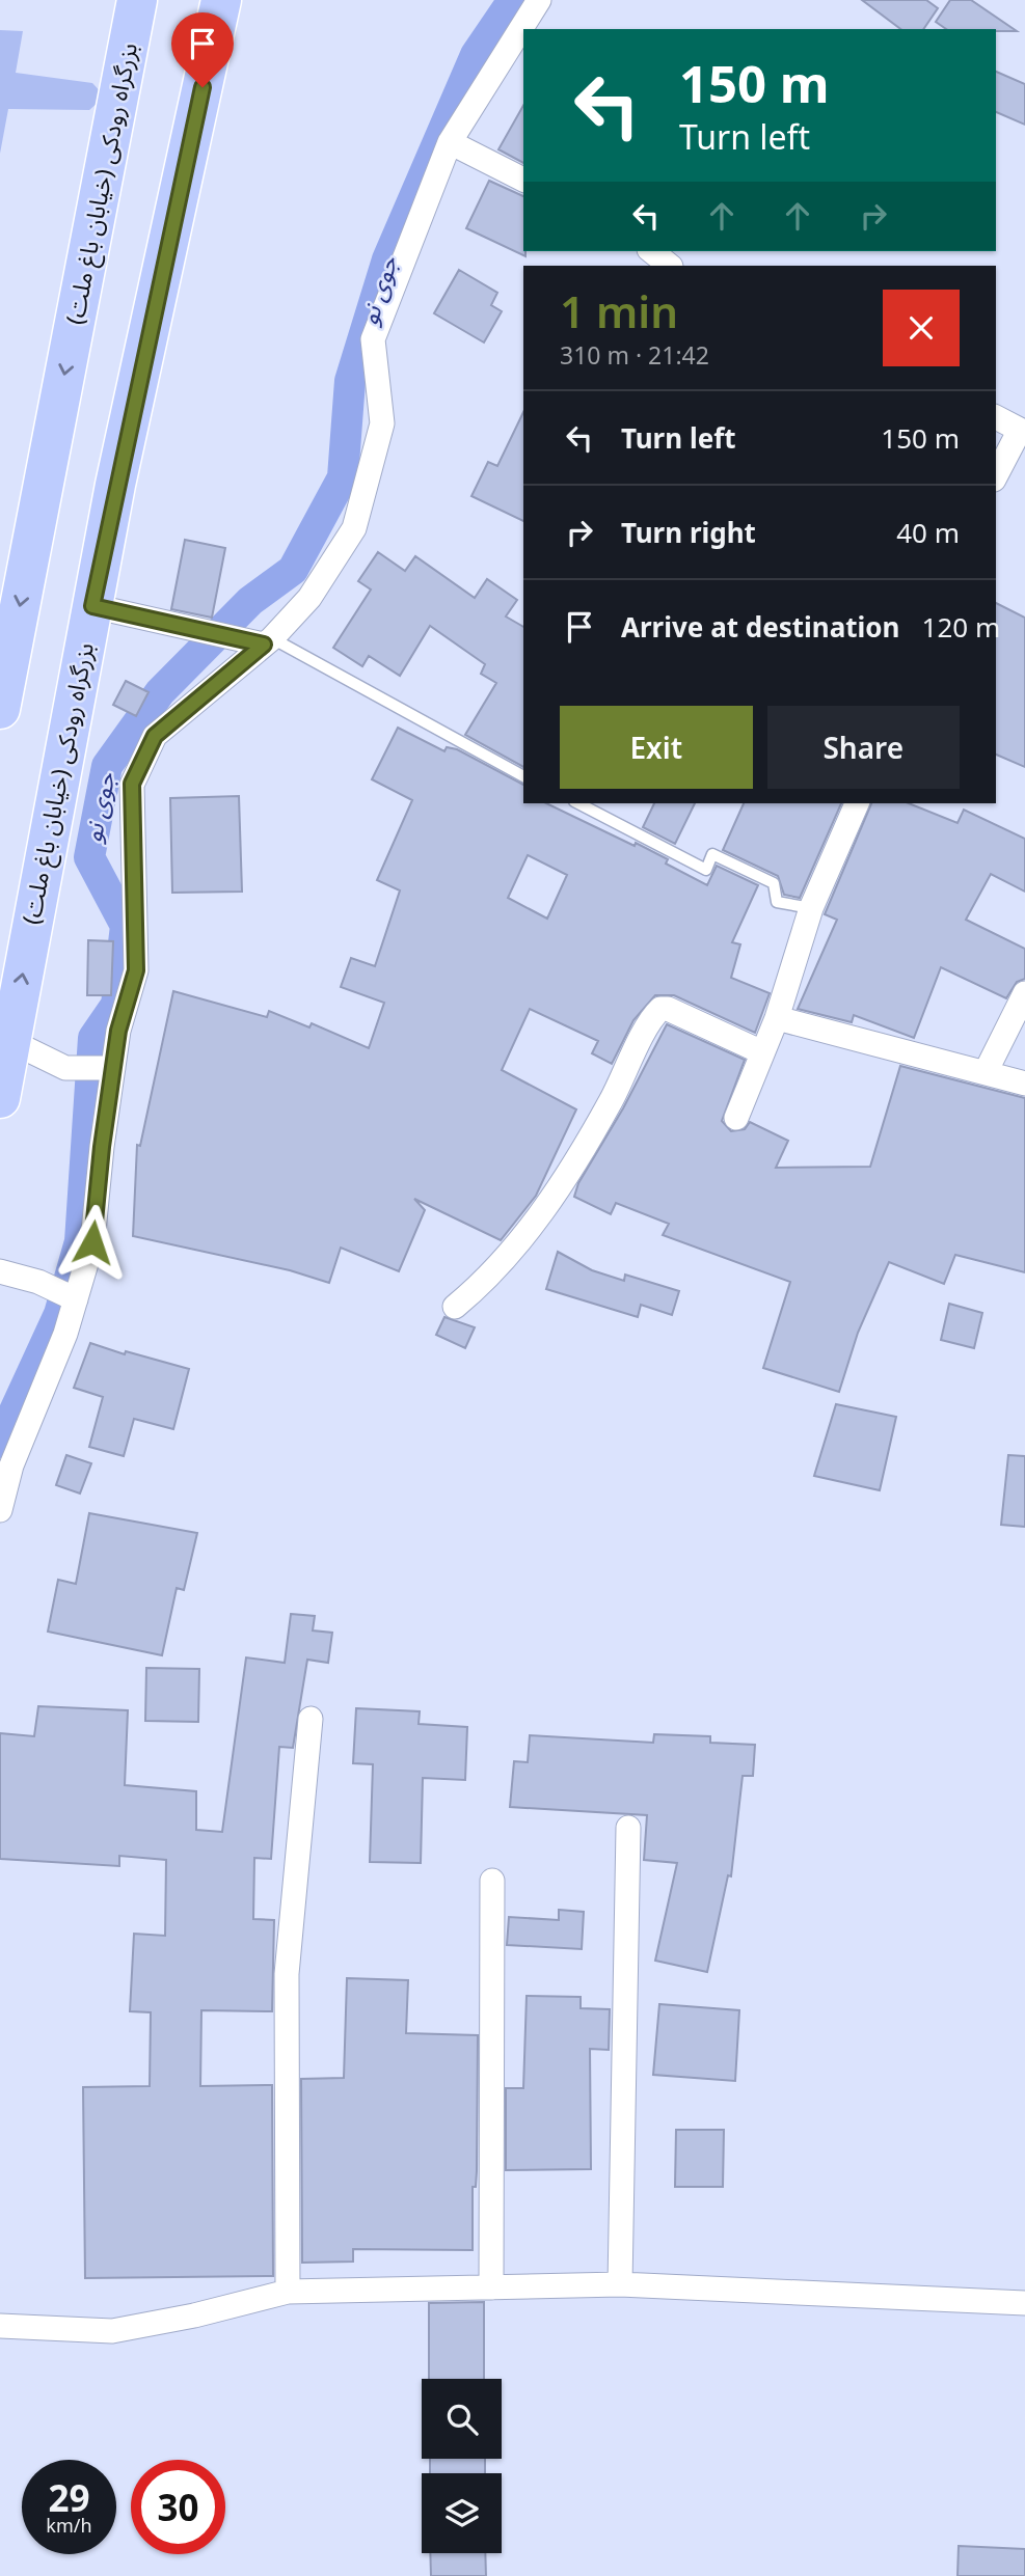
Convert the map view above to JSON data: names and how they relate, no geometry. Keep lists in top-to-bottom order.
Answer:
{
  "streets": {
    "highway": ["بزرگراه رودکی (خیابان باغ ملت)"]
  },
  "water": ["جوی نو"],
  "page": {
    "turn": ["150 m", "Turn left"],
    "heading": ["1 min", "310 m · 21:42"],
    "list": [
      {
        "name": "Turn left",
        "value": "150 m"
      },
      {
        "name": "Turn right",
        "value": "40 m"
      },
      {
        "name": "Arrive at destination",
        "value": "120 m"
      }
    ],
    "buttons": ["Exit", "Share"],
    "speed": "29 km/h",
    "limit": "30"
  }
}
